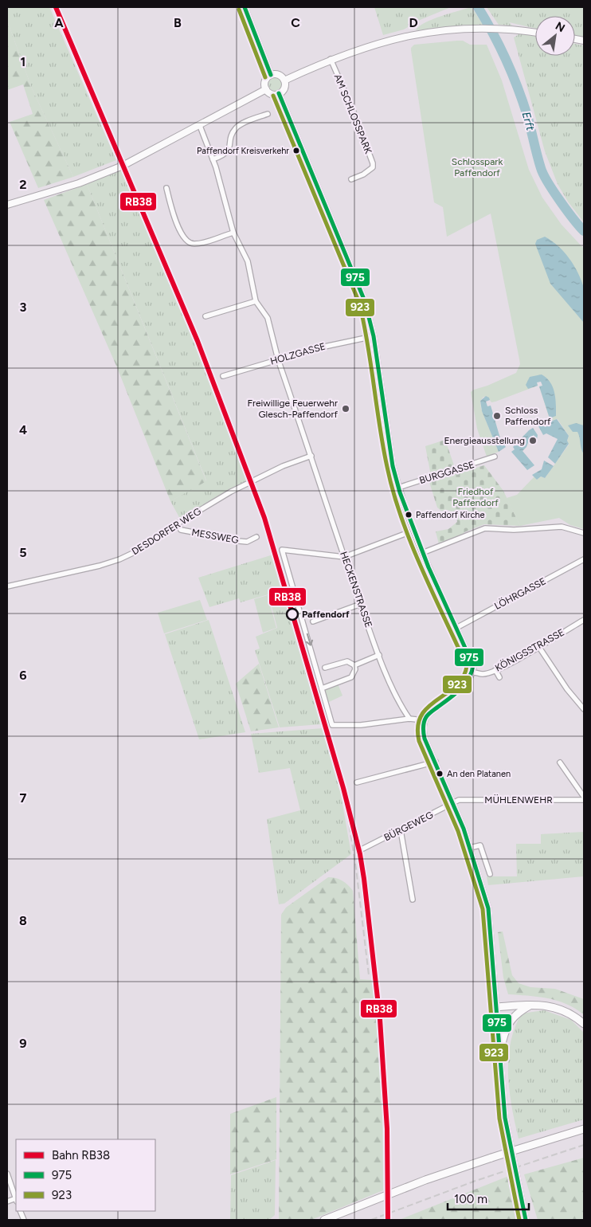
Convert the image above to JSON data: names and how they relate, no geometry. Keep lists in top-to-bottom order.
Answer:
{
  "streets": {
    "street": [
      "AM SCHLOSSPARK",
      "HOLZGASSE",
      "BURGGASSE",
      "DESDORFER WEG",
      "MESSWEG",
      "HECKENSTRASSE",
      "LÖHRGASSE",
      "KÖNIGSSTRASSE",
      "MÜHLENWEHR",
      "BÜRGEWEG"
    ]
  },
  "crossings": [
    ["HOLZGASSE", "HECKENSTRASSE"],
    ["DESDORFER WEG", "MESSWEG"],
    ["DESDORFER WEG", "HECKENSTRASSE"],
    ["MÜHLENWEHR", "BÜRGEWEG"]
  ],
  "water": ["Erft"],
  "parks": ["Schlosspark Paffendorf", "Friedhof Paffendorf"],
  "places": [
    "Paffendorf Kreisverkehr",
    "Freiwillige Feuerwehr Glesch-Paffendorf",
    "Schloss Paffendorf",
    "Energieausstellung",
    "Paffendorf Kirche",
    "Paffendorf",
    "An den Platanen"
  ],
  "lines": ["rail line RB38", "transit line 975", "transit line 923"],
  "legend": ["Bahn RB38", "975", "923"],
  "scale_bar": "100 m",
  "north": "top right",
  "grid": {
    "columns": [
      "A",
      "B",
      "C",
      "D"
    ],
    "rows": [
      "1",
      "2",
      "3",
      "4",
      "5",
      "6",
      "7",
      "8",
      "9"
    ]
  }
}
